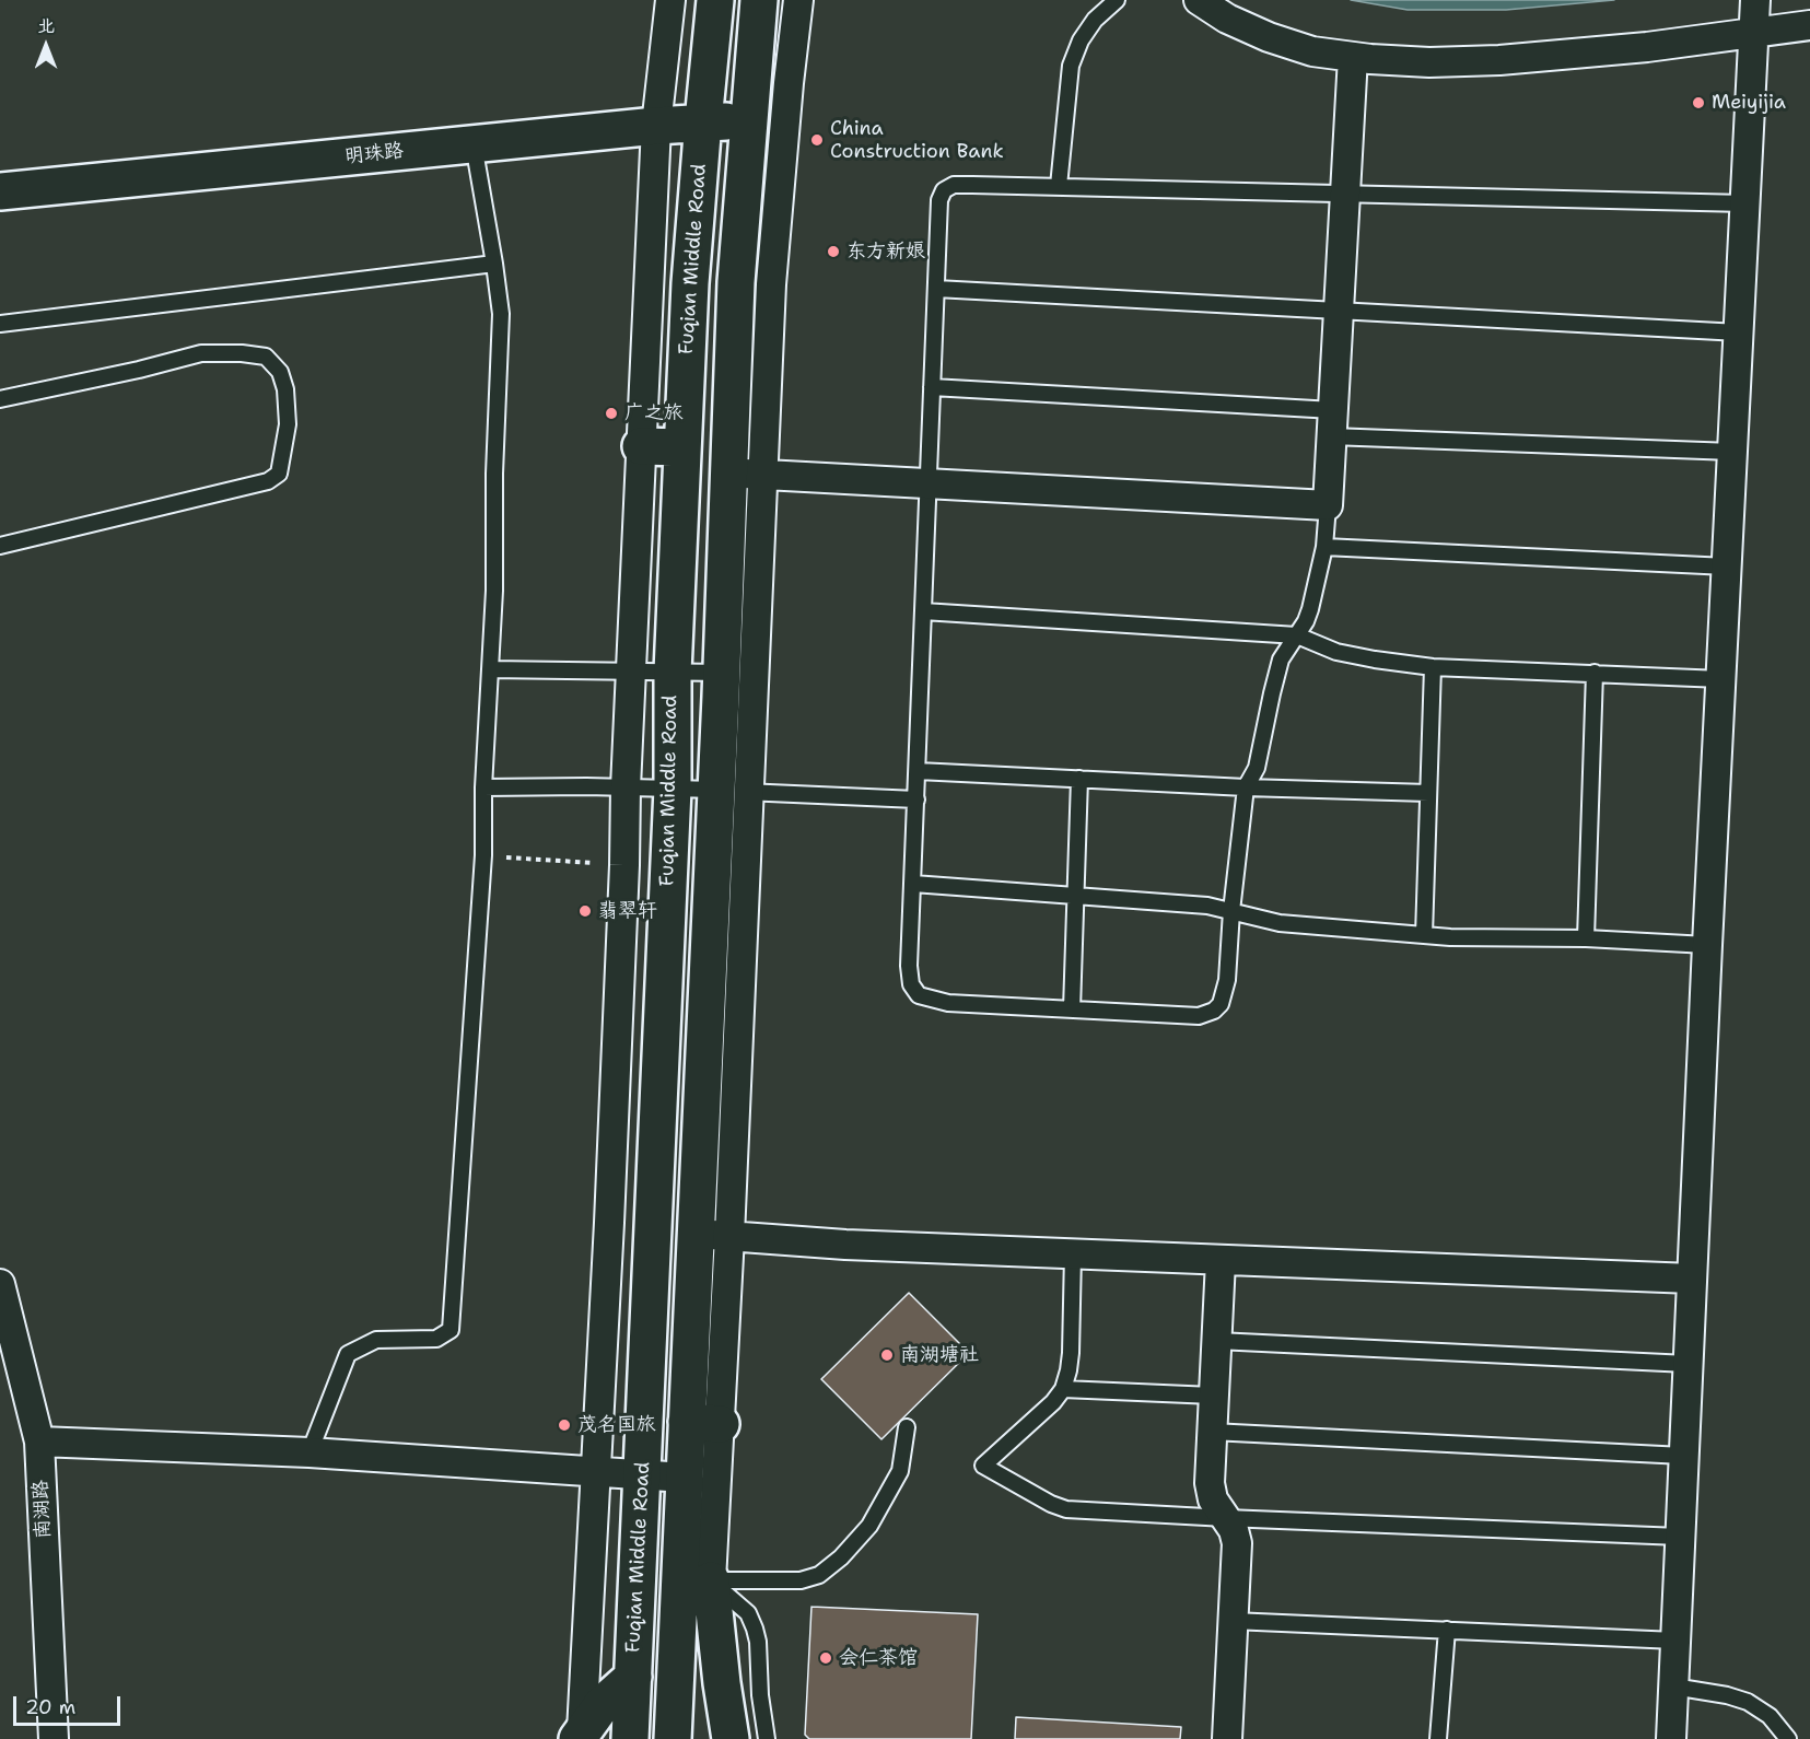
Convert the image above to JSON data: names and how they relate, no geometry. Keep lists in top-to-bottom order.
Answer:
{
  "streets": {
    "main road": ["明珠路", "Fuqian Middle Road"],
    "street": ["南湖路"]
  },
  "crossings": [
    ["明珠路", "Fuqian Middle Road"]
  ],
  "places": [
    "Meiyijia",
    "China Construction Bank",
    "东方新娘",
    "广之旅",
    "翡翠轩",
    "南湖塘社",
    "茂名国旅",
    "会仁茶馆"
  ],
  "scale_bar": "20 m",
  "north": "top"
}
